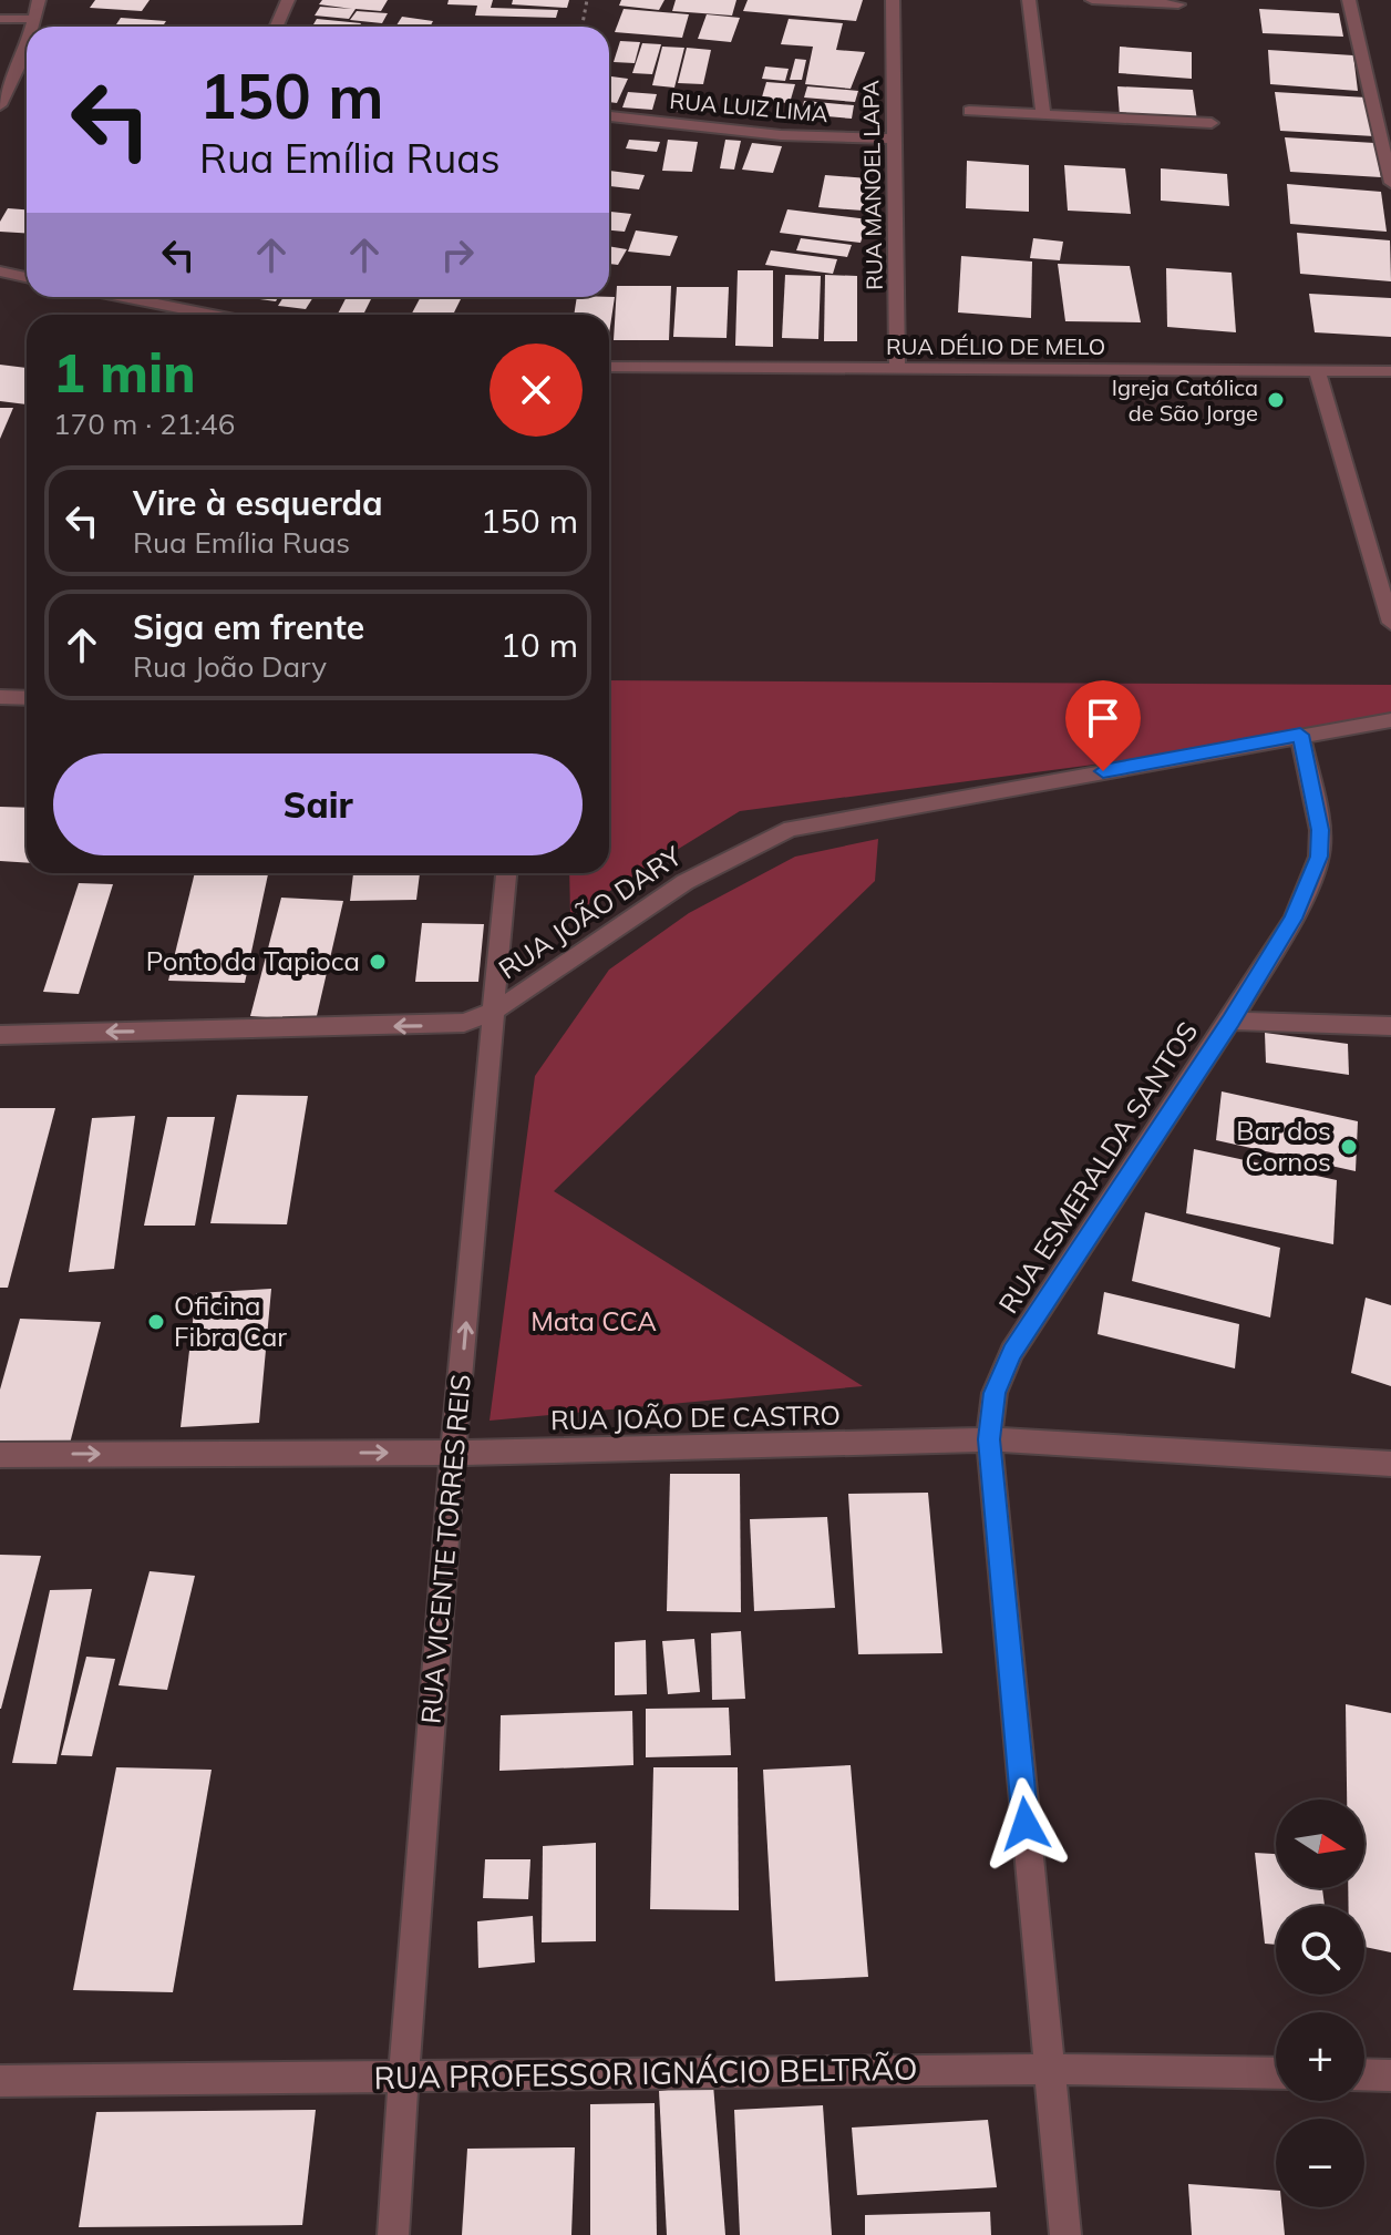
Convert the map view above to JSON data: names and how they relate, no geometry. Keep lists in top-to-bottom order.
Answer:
{
  "streets": {
    "street": [
      "RUA LUIZ LIMA",
      "RUA MANOEL LAPA",
      "RUA DÉLIO DE MELO",
      "RUA JOÃO DARY",
      "RUA ESMERALDA SANTOS",
      "RUA JOÃO DE CASTRO",
      "RUA VICENTE TORRES REIS",
      "RUA PROFESSOR IGNÁCIO BELTRÃO"
    ]
  },
  "crossings": [
    ["RUA LUIZ LIMA", "RUA MANOEL LAPA"],
    ["RUA MANOEL LAPA", "RUA DÉLIO DE MELO"],
    ["RUA JOÃO DARY", "RUA ESMERALDA SANTOS"],
    ["RUA JOÃO DARY", "RUA VICENTE TORRES REIS"],
    ["RUA ESMERALDA SANTOS", "RUA JOÃO DE CASTRO"],
    ["RUA ESMERALDA SANTOS", "RUA PROFESSOR IGNÁCIO BELTRÃO"],
    ["RUA JOÃO DE CASTRO", "RUA VICENTE TORRES REIS"],
    ["RUA VICENTE TORRES REIS", "RUA PROFESSOR IGNÁCIO BELTRÃO"]
  ],
  "parks": ["Mata CCA"],
  "places": [
    "Igreja Católica de São Jorge",
    "Ponto da Tapioca",
    "Bar dos Cornos",
    "Oficina Fibra Car"
  ],
  "north": "right",
  "page": {
    "turn": ["150 m", "Rua Emília Ruas"],
    "heading": ["1 min", "170 m · 21:46"],
    "list": [
      {
        "name": "Vire à esquerda",
        "note": "Rua Emília Ruas",
        "value": "150 m"
      },
      {
        "name": "Siga em frente",
        "note": "Rua João Dary",
        "value": "10 m"
      }
    ],
    "buttons": "Sair",
    "map_buttons": ["+", "−"]
  }
}
